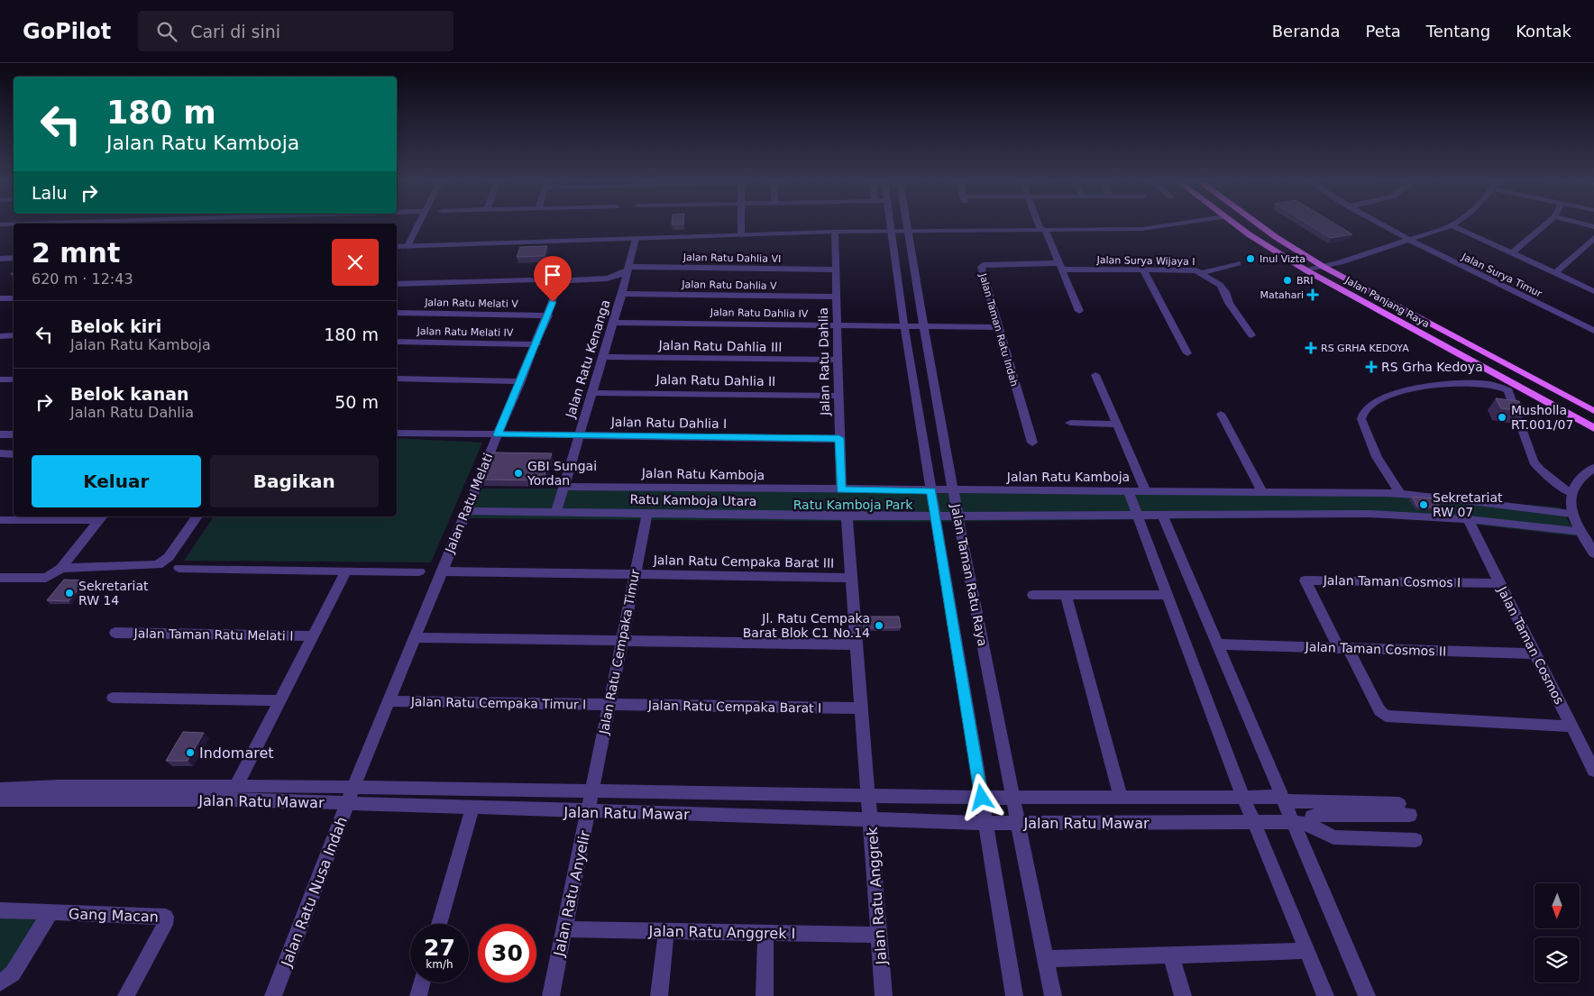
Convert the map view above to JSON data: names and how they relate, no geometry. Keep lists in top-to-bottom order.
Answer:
{
  "streets": {
    "main road": ["Jalan Panjang Raya"],
    "street": [
      "Jalan Ratu Dahlia VI",
      "Jalan Surya Wijaya I",
      "Jalan Surya Timur",
      "Jalan Ratu Dahlia V",
      "Jalan Ratu Melati V",
      "Jalan Ratu Dahlia IV",
      "Jalan Taman Ratu Indah",
      "Jalan Ratu Melati IV",
      "Jalan Ratu Dahlia III",
      "Jalan Ratu Kenanga",
      "Jalan Ratu Dahlia",
      "Jalan Ratu Dahlia II",
      "Jalan Ratu Dahlia I",
      "Jalan Ratu Kamboja",
      "Ratu Kamboja Utara",
      "Jalan Ratu Melati",
      "Jalan Ratu Cempaka Barat III",
      "Jalan Taman Ratu Raya",
      "Jalan Taman Cosmos I",
      "Jalan Taman Ratu Melati I",
      "Jalan Taman Cosmos",
      "Jalan Taman Cosmos II",
      "Jalan Ratu Cempaka Timur",
      "Jalan Ratu Cempaka Timur I",
      "Jalan Ratu Cempaka Barat I",
      "Jalan Ratu Mawar",
      "Jalan Ratu Nusa Indah",
      "Jalan Ratu Anyelir",
      "Jalan Ratu Anggrek",
      "Gang Macan",
      "Jalan Ratu Anggrek I"
    ]
  },
  "crossings": [
    ["Jalan Ratu Dahlia VI", "Jalan Ratu Kenanga"],
    ["Jalan Ratu Dahlia VI", "Jalan Ratu Dahlia"],
    ["Jalan Ratu Dahlia VI", "Jalan Ratu Melati"],
    ["Jalan Surya Wijaya I", "Jalan Taman Ratu Indah"],
    ["Jalan Ratu Dahlia V", "Jalan Ratu Kenanga"],
    ["Jalan Ratu Dahlia V", "Jalan Ratu Dahlia"],
    ["Jalan Ratu Melati V", "Jalan Ratu Melati"],
    ["Jalan Ratu Dahlia IV", "Jalan Ratu Kenanga"],
    ["Jalan Ratu Dahlia IV", "Jalan Ratu Dahlia"],
    ["Jalan Ratu Dahlia IV", "Jalan Taman Ratu Raya"],
    ["Jalan Ratu Melati IV", "Jalan Ratu Melati"],
    ["Jalan Ratu Dahlia III", "Jalan Ratu Kenanga"],
    ["Jalan Ratu Dahlia III", "Jalan Ratu Dahlia"],
    ["Jalan Ratu Kenanga", "Jalan Ratu Dahlia II"],
    ["Jalan Ratu Kenanga", "Jalan Ratu Dahlia I"],
    ["Jalan Ratu Kenanga", "Jalan Ratu Kamboja"],
    ["Jalan Ratu Kenanga", "Ratu Kamboja Utara"],
    ["Jalan Ratu Kenanga", "Jalan Ratu Melati"],
    ["Jalan Ratu Dahlia", "Jalan Ratu Dahlia II"],
    ["Jalan Ratu Dahlia", "Jalan Ratu Dahlia I"],
    ["Jalan Ratu Dahlia", "Jalan Ratu Kamboja"],
    ["Jalan Ratu Dahlia I", "Jalan Ratu Melati"],
    ["Jalan Ratu Kamboja", "Jalan Taman Ratu Raya"],
    ["Ratu Kamboja Utara", "Jalan Ratu Melati"],
    ["Ratu Kamboja Utara", "Jalan Taman Ratu Raya"],
    ["Ratu Kamboja Utara", "Jalan Ratu Cempaka Timur"],
    ["Ratu Kamboja Utara", "Jalan Ratu Anggrek"],
    ["Jalan Ratu Melati", "Jalan Ratu Cempaka Barat III"],
    ["Jalan Ratu Melati", "Jalan Ratu Cempaka Timur I"],
    ["Jalan Ratu Melati", "Jalan Ratu Mawar"],
    ["Jalan Ratu Melati", "Jalan Ratu Nusa Indah"],
    ["Jalan Ratu Cempaka Barat III", "Jalan Ratu Cempaka Timur"],
    ["Jalan Ratu Cempaka Barat III", "Jalan Ratu Anggrek"],
    ["Jalan Taman Ratu Raya", "Jalan Ratu Mawar"],
    ["Jalan Taman Cosmos I", "Jalan Taman Cosmos"],
    ["Jalan Taman Cosmos I", "Jalan Taman Cosmos II"],
    ["Jalan Taman Ratu Melati I", "Jalan Ratu Mawar"],
    ["Jalan Taman Cosmos", "Jalan Taman Cosmos II"],
    ["Jalan Ratu Cempaka Timur", "Jalan Ratu Cempaka Timur I"],
    ["Jalan Ratu Cempaka Timur", "Jalan Ratu Cempaka Barat I"],
    ["Jalan Ratu Cempaka Timur", "Jalan Ratu Mawar"],
    ["Jalan Ratu Cempaka Timur", "Jalan Ratu Anyelir"],
    ["Jalan Ratu Cempaka Timur I", "Jalan Ratu Cempaka Barat I"],
    ["Jalan Ratu Cempaka Barat I", "Jalan Ratu Anggrek"],
    ["Jalan Ratu Mawar", "Jalan Ratu Nusa Indah"],
    ["Jalan Ratu Mawar", "Jalan Ratu Anyelir"],
    ["Jalan Ratu Mawar", "Jalan Ratu Anggrek"],
    ["Jalan Ratu Anyelir", "Jalan Ratu Anggrek I"],
    ["Jalan Ratu Anggrek", "Jalan Ratu Anggrek I"]
  ],
  "parks": ["Ratu Kamboja Park"],
  "places": {
    "other": [
      "Inul Vizta",
      "BRI",
      "Musholla RT.001/07",
      "GBI Sungai Yordan",
      "Sekretariat RW 07",
      "Sekretariat RW 14",
      "Jl. Ratu Cempaka Barat Blok C1 No.14",
      "Indomaret"
    ],
    "health": ["Matahari", "RS GRHA KEDOYA", "RS Grha Kedoya"]
  },
  "north": "bottom",
  "page": {
    "header": "GoPilot",
    "search": "Cari di sini",
    "nav": [
      "Beranda",
      "Peta",
      "Tentang",
      "Kontak"
    ],
    "turn": ["180 m", "Jalan Ratu Kamboja"],
    "then": "Lalu",
    "heading": ["2 mnt", "620 m · 12:43"],
    "list": [
      {
        "name": "Belok kiri",
        "note": "Jalan Ratu Kamboja",
        "value": "180 m"
      },
      {
        "name": "Belok kanan",
        "note": "Jalan Ratu Dahlia",
        "value": "50 m"
      }
    ],
    "buttons": ["Keluar", "Bagikan"],
    "speed": "27 km/h",
    "limit": "30"
  }
}
